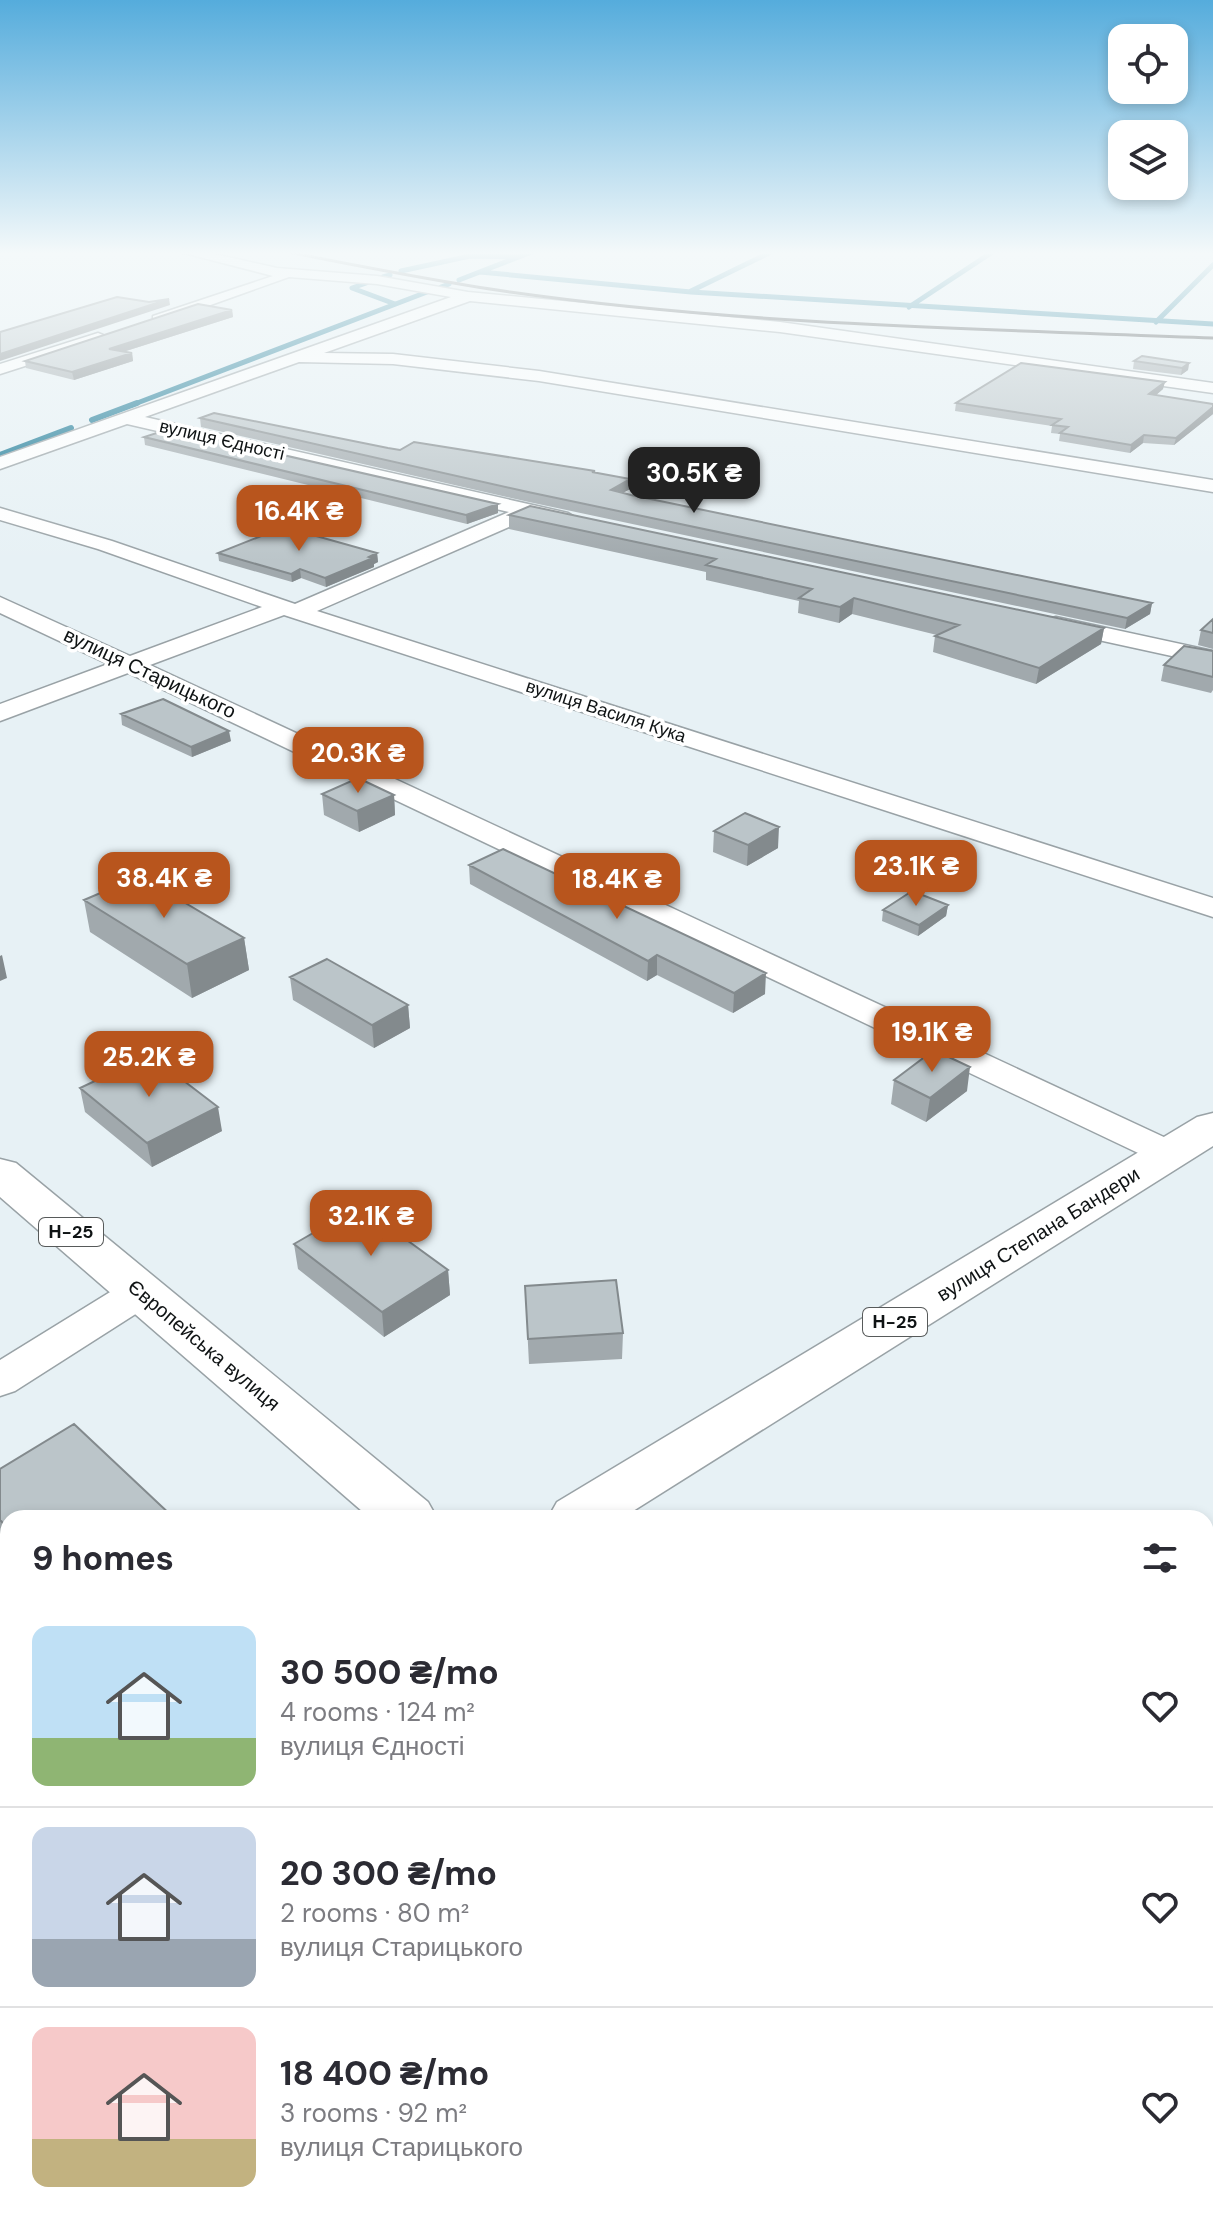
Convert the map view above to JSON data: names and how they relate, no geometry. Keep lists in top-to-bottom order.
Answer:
{
  "streets": {
    "main road": ["Н-25", "вулиця Степана Бандери", "Європейська вулиця"],
    "street": ["вулиця Єдності", "вулиця Старицького", "вулиця Василя Кука"]
  },
  "crossings": [
    ["вулиця Старицького", "вулиця Степана Бандери"]
  ],
  "page": {
    "price": [
      "30.5K ₴",
      "16.4K ₴",
      "20.3K ₴",
      "23.1K ₴",
      "38.4K ₴",
      "18.4K ₴",
      "19.1K ₴",
      "25.2K ₴",
      "32.1K ₴"
    ],
    "heading": "9 homes",
    "list": [
      {
        "name": "30 500 ₴/mo",
        "note": "4 rooms · 124 m² · вулиця Єдності"
      },
      {
        "name": "20 300 ₴/mo",
        "note": "2 rooms · 80 m² · вулиця Старицького"
      },
      {
        "name": "18 400 ₴/mo",
        "note": "3 rooms · 92 m² · вулиця Старицького"
      }
    ]
  }
}
